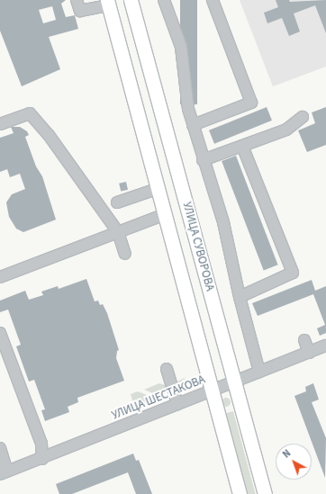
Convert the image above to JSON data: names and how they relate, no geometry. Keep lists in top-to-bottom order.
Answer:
{
  "streets": {
    "main road": ["УЛИЦА СУВОРОВА"],
    "street": ["УЛИЦА ШЕСТАКОВА"]
  },
  "crossings": [
    ["УЛИЦА СУВОРОВА", "УЛИЦА ШЕСТАКОВА"]
  ],
  "north": "top left"
}
